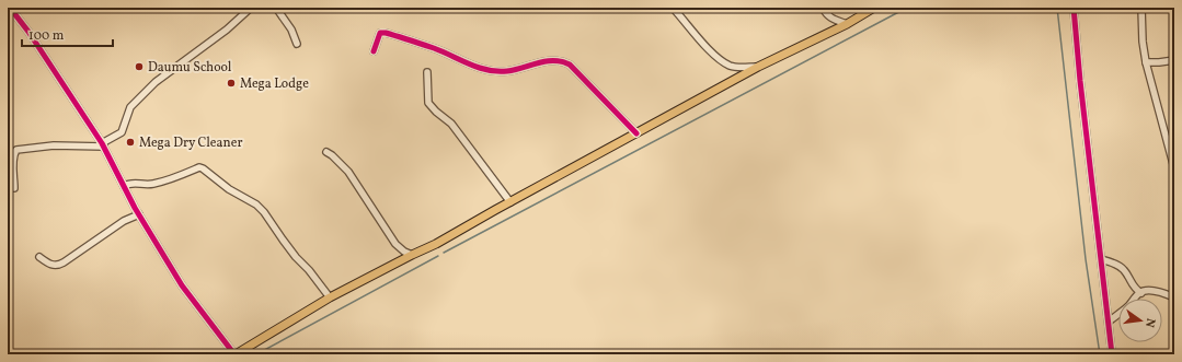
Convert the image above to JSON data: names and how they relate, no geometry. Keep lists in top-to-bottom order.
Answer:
{
  "places": ["Daumu School", "Mega Lodge", "Mega Dry Cleaner"],
  "scale_bar": "100 m",
  "north": "right"
}
